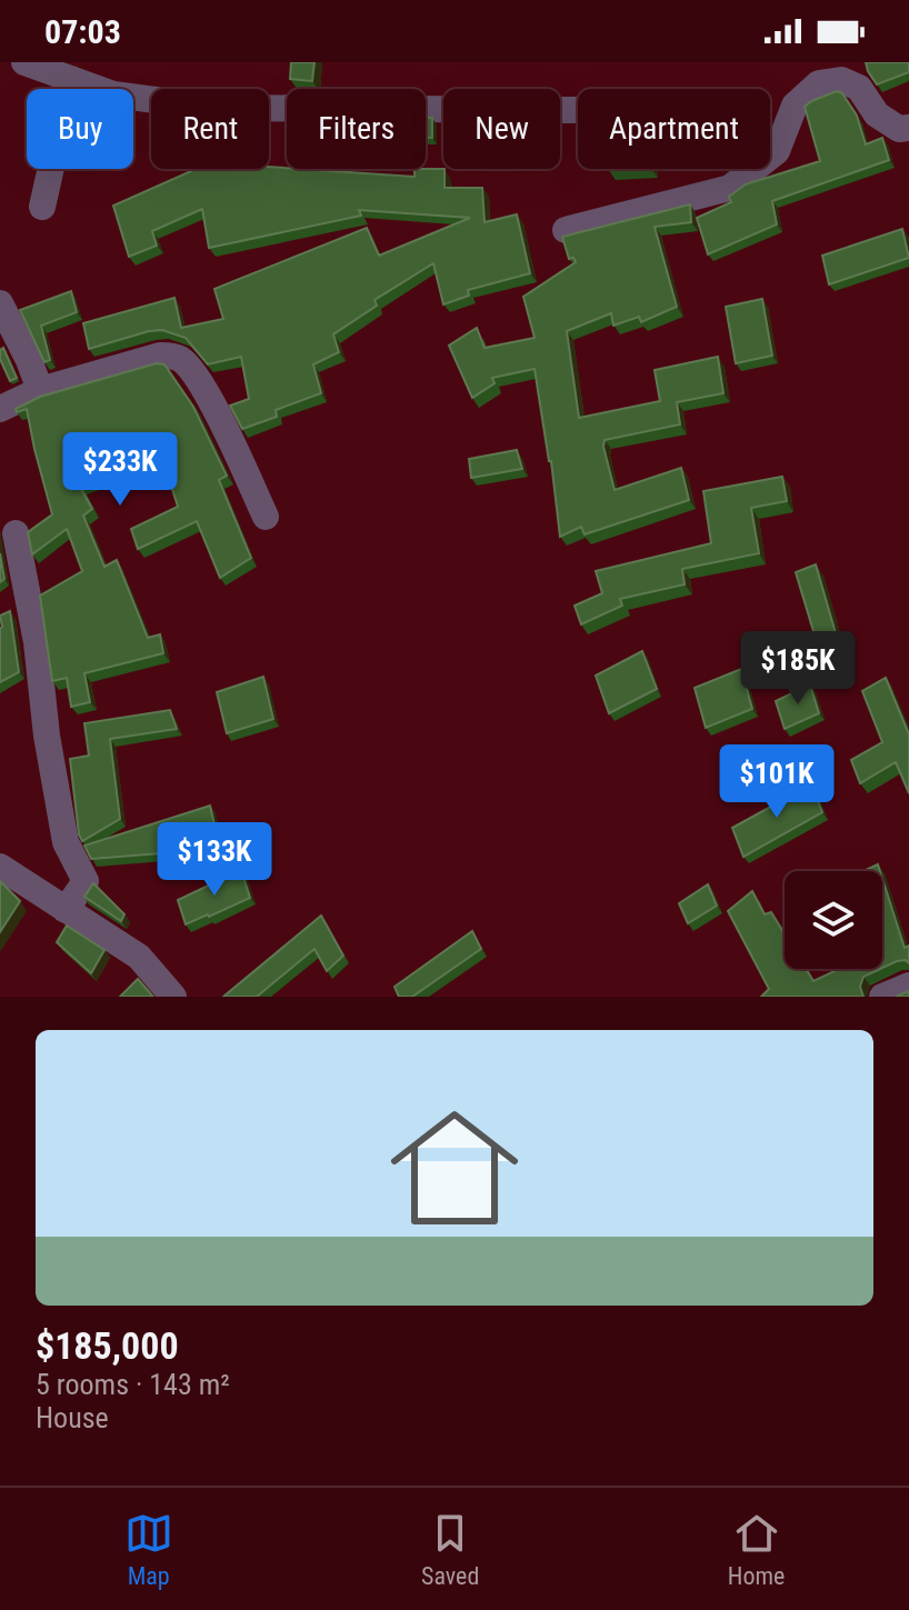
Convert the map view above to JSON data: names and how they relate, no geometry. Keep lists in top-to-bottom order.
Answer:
{
  "page": {
    "status": "07:03",
    "chip": [
      "Buy",
      "Rent",
      "Filters",
      "New",
      "Apartment"
    ],
    "price": [
      "$233K",
      "$185K",
      "$101K",
      "$133K"
    ],
    "list": [
      {
        "name": "$185,000",
        "note": "5 rooms · 143 m² · House"
      }
    ],
    "tabs": ["Map", "Saved", "Home"]
  }
}
